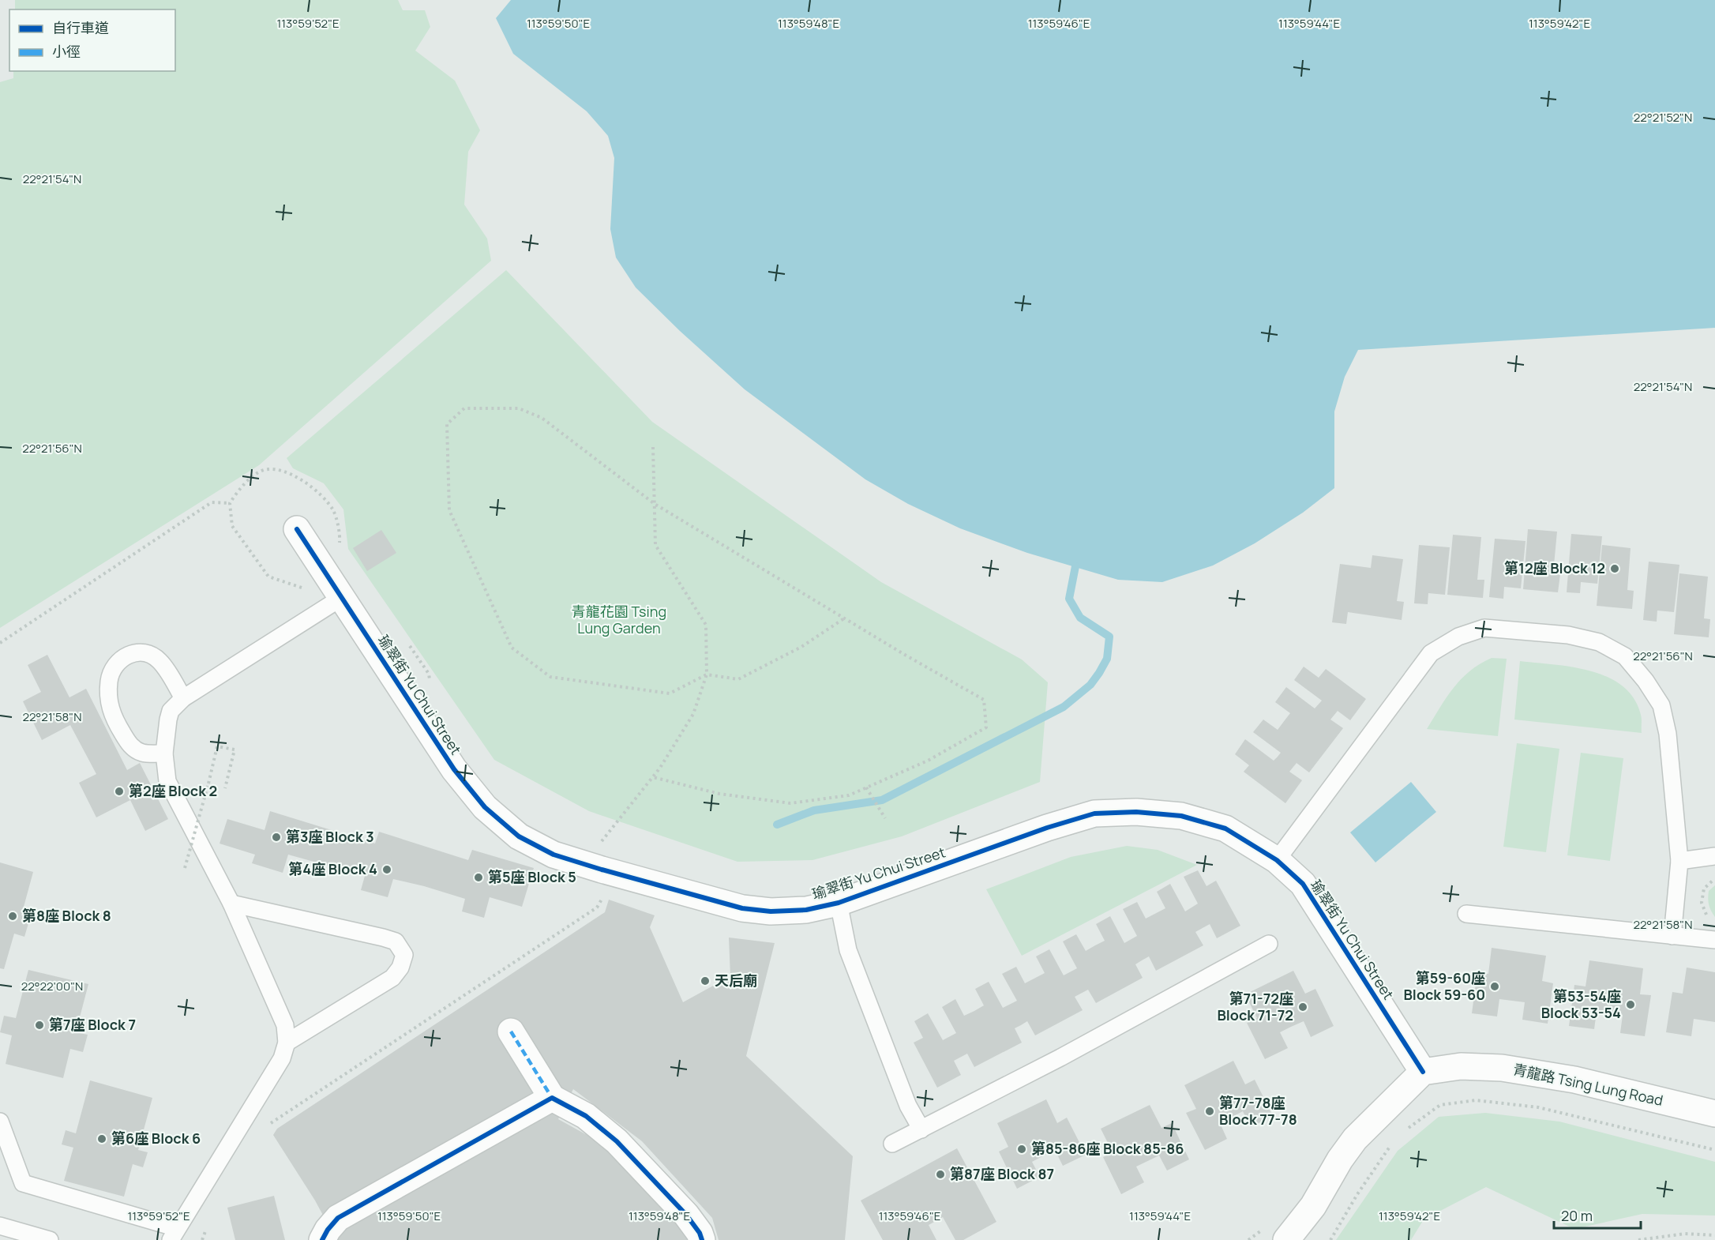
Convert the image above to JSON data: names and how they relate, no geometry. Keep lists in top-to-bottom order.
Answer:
{
  "streets": {
    "street": ["瑜翠街 Yu Chui Street", "青龍路 Tsing Lung Road"]
  },
  "crossings": [
    ["瑜翠街 Yu Chui Street", "青龍路 Tsing Lung Road"]
  ],
  "parks": ["青龍花園 Tsing Lung Garden"],
  "places": [
    "第12座 Block 12",
    "第2座 Block 2",
    "第3座 Block 3",
    "第4座 Block 4",
    "第5座 Block 5",
    "第8座 Block 8",
    "天后廟",
    "第59-60座 Block 59-60",
    "第53-54座 Block 53-54",
    "第71-72座 Block 71-72",
    "第7座 Block 7",
    "第77-78座 Block 77-78",
    "第6座 Block 6",
    "第85-86座 Block 85-86",
    "第87座 Block 87"
  ],
  "legend": ["自行車道", "小徑"],
  "scale_bar": "20 m",
  "coordinates": [
    "113°59'52\"E",
    "113°59'50\"E",
    "113°59'48\"E",
    "113°59'46\"E",
    "113°59'44\"E",
    "113°59'42\"E",
    "22°21'52\"N",
    "22°21'54\"N",
    "22°21'56\"N",
    "22°21'58\"N",
    "22°22'00\"N"
  ]
}
